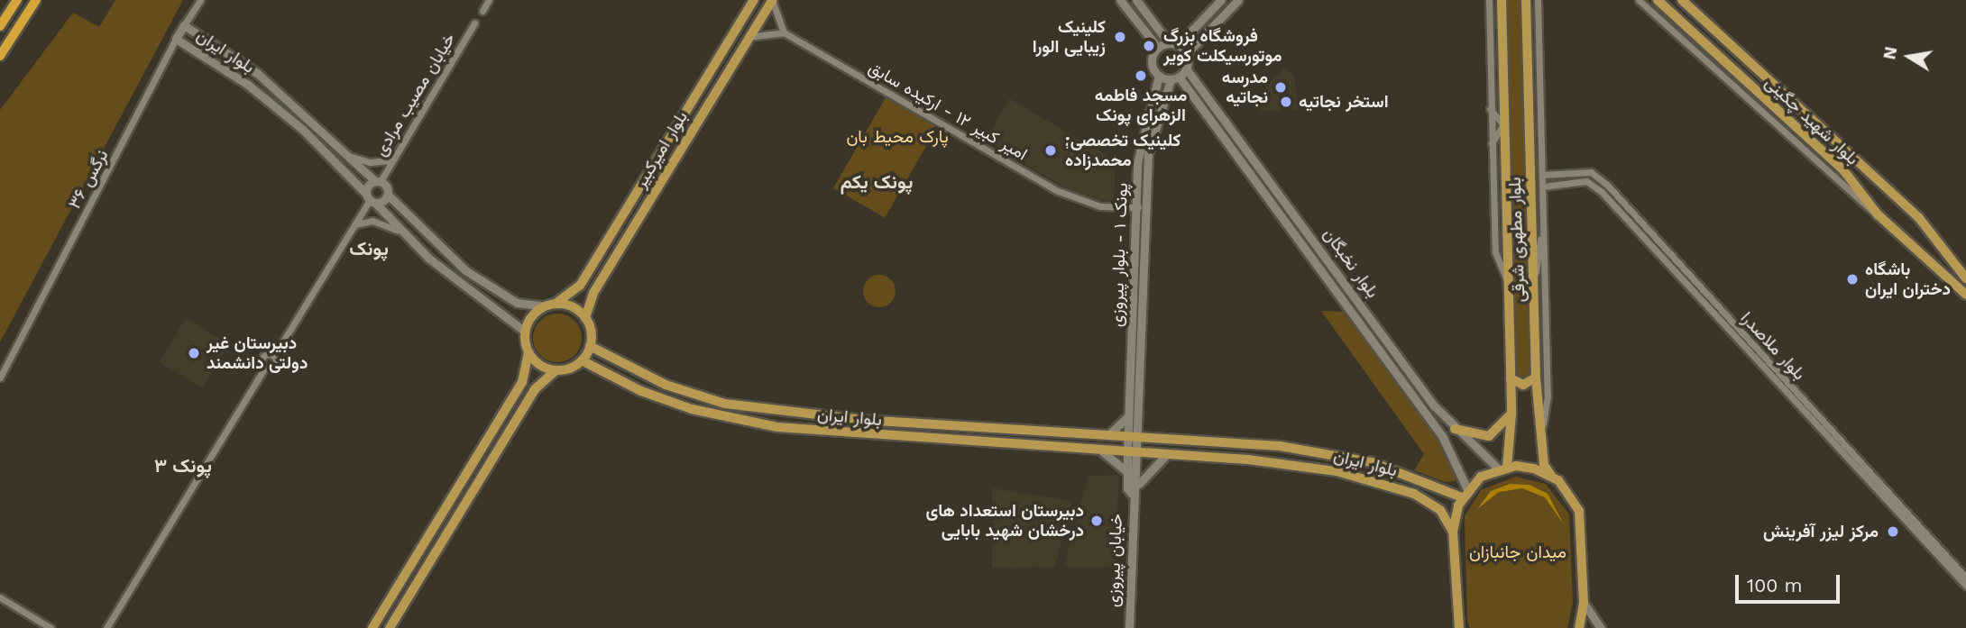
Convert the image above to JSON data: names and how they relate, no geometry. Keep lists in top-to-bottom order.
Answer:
{
  "streets": {
    "main road": [
      "بلوار ایران",
      "بلوار شهید چگینی",
      "بلوار امیرکبیر",
      "بلوار مطهری شرقی",
      "پونک ۱ - بلوار پیروزی",
      "بلوار نخبگان",
      "خیابان پیروزی"
    ],
    "street": [
      "خیابان مصیب مرادی",
      "امیر کبیر ۱۲ - ارکیده سابق",
      "نرگس ۳۶",
      "بلوار ملاصدرا"
    ]
  },
  "crossings": [
    ["بلوار ایران", "خیابان مصیب مرادی"],
    ["بلوار ایران", "بلوار امیرکبیر"],
    ["بلوار ایران", "نرگس ۳۶"],
    ["بلوار ایران", "پونک ۱ - بلوار پیروزی"],
    ["بلوار ایران", "بلوار نخبگان"],
    ["بلوار ایران", "خیابان پیروزی"],
    ["امیر کبیر ۱۲ - ارکیده سابق", "پونک ۱ - بلوار پیروزی"],
    ["بلوار مطهری شرقی", "بلوار نخبگان"],
    ["پونک ۱ - بلوار پیروزی", "بلوار نخبگان"],
    ["پونک ۱ - بلوار پیروزی", "خیابان پیروزی"]
  ],
  "districts": ["پونک یکم", "پونک", "پونک ۳"],
  "parks": ["پارک محیط بان", "میدان جانبازان"],
  "places": [
    "کلینیک زیبایی الورا",
    "فروشگاه بزرگ موتورسیکلت کویر",
    "مسجد فاطمه الزهرای پونک",
    "مدرسه نجاتیه",
    "استخر نجاتیه",
    ";کلینیک تخصصی محمدزاده",
    "باشگاه دختران ایران",
    "دبیرستان غیر دولتی دانشمند",
    "دبیرستان استعداد های درخشان شهید بابایی",
    "مرکز لیزر آفرینش"
  ],
  "scale_bar": "100 m",
  "north": "left"
}
